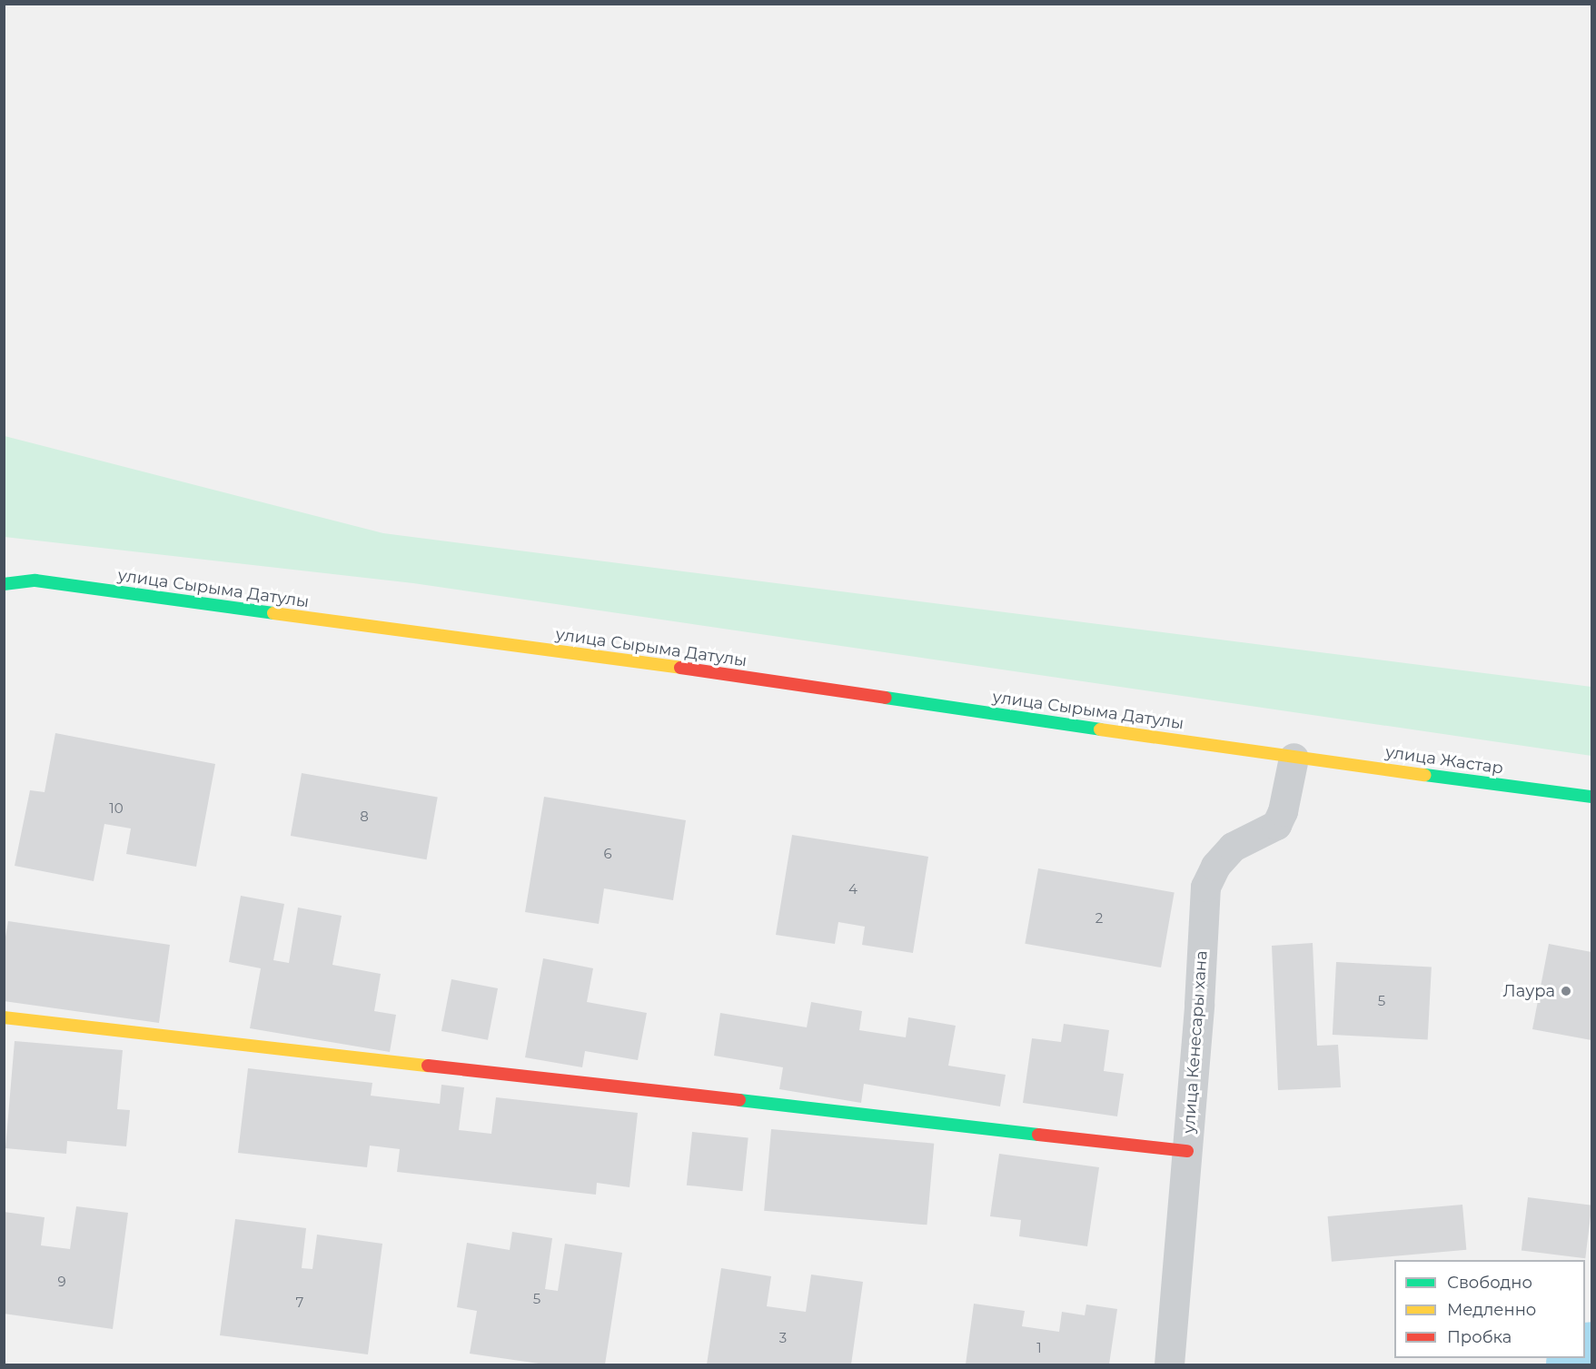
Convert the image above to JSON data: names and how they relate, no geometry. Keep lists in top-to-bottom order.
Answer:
{
  "streets": {
    "main road": ["улица Сырыма Датулы", "улица Жастар"],
    "street": ["улица Кенесары хана"]
  },
  "crossings": [
    ["улица Сырыма Датулы", "улица Жастар"],
    ["улица Сырыма Датулы", "улица Кенесары хана"],
    ["улица Жастар", "улица Кенесары хана"]
  ],
  "places": ["Лаура"],
  "house_numbers": [
    "10",
    "8",
    "6",
    "4",
    "2",
    "5",
    "9",
    "5",
    "7",
    "3",
    "1"
  ],
  "legend": ["Свободно", "Медленно", "Пробка"]
}
